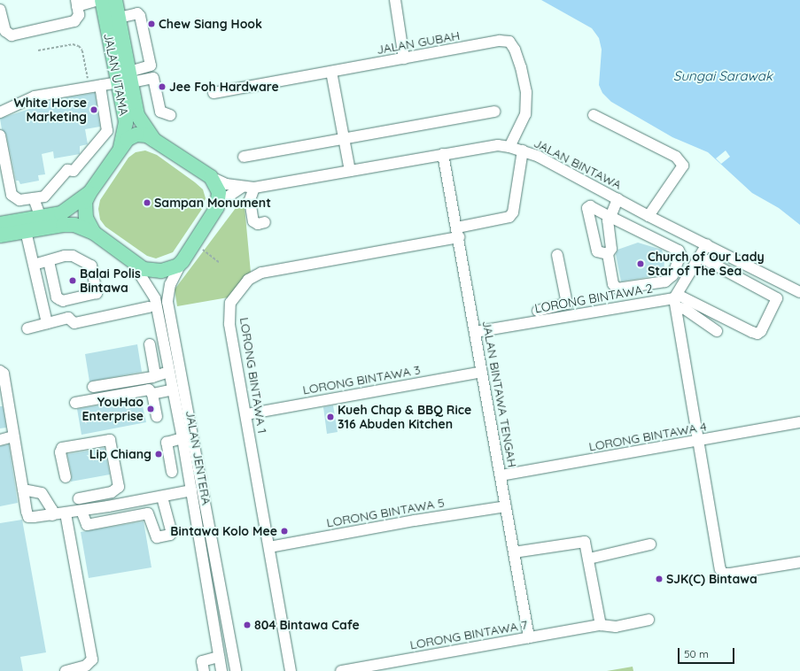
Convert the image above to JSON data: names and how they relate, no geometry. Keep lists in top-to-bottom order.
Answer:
{
  "streets": {
    "main road": ["JALAN UTAMA"],
    "street": [
      "JALAN GUBAH",
      "JALAN BINTAWA",
      "LORONG BINTAWA 2",
      "LORONG BINTAWA 1",
      "LORONG BINTAWA 3",
      "JALAN BINTAWA TENGAH",
      "LORONG BINTAWA 4",
      "JALAN JENTERA",
      "LORONG BINTAWA 5",
      "LORONG BINTAWA 7"
    ]
  },
  "crossings": [
    ["JALAN GUBAH", "JALAN BINTAWA"],
    ["JALAN BINTAWA", "LORONG BINTAWA 1"],
    ["JALAN BINTAWA", "JALAN BINTAWA TENGAH"],
    ["LORONG BINTAWA 2", "JALAN BINTAWA TENGAH"],
    ["LORONG BINTAWA 1", "LORONG BINTAWA 3"],
    ["LORONG BINTAWA 1", "JALAN BINTAWA TENGAH"],
    ["LORONG BINTAWA 1", "LORONG BINTAWA 5"],
    ["LORONG BINTAWA 3", "JALAN BINTAWA TENGAH"],
    ["JALAN BINTAWA TENGAH", "LORONG BINTAWA 4"],
    ["JALAN BINTAWA TENGAH", "LORONG BINTAWA 5"],
    ["JALAN BINTAWA TENGAH", "LORONG BINTAWA 7"]
  ],
  "water": ["Sungai Sarawak"],
  "places": [
    "Chew Siang Hook",
    "Jee Foh Hardware",
    "White Horse Marketing",
    "Sampan Monument",
    "Church of Our Lady Star of The Sea",
    "Balai Polis Bintawa",
    "YouHao Enterprise",
    "Kueh Chap & BBQ Rice 316 Abuden Kitchen",
    "Lip Chiang",
    "Bintawa Kolo Mee",
    "SJK(C) Bintawa",
    "804 Bintawa Cafe"
  ],
  "scale_bar": "50 m"
}
